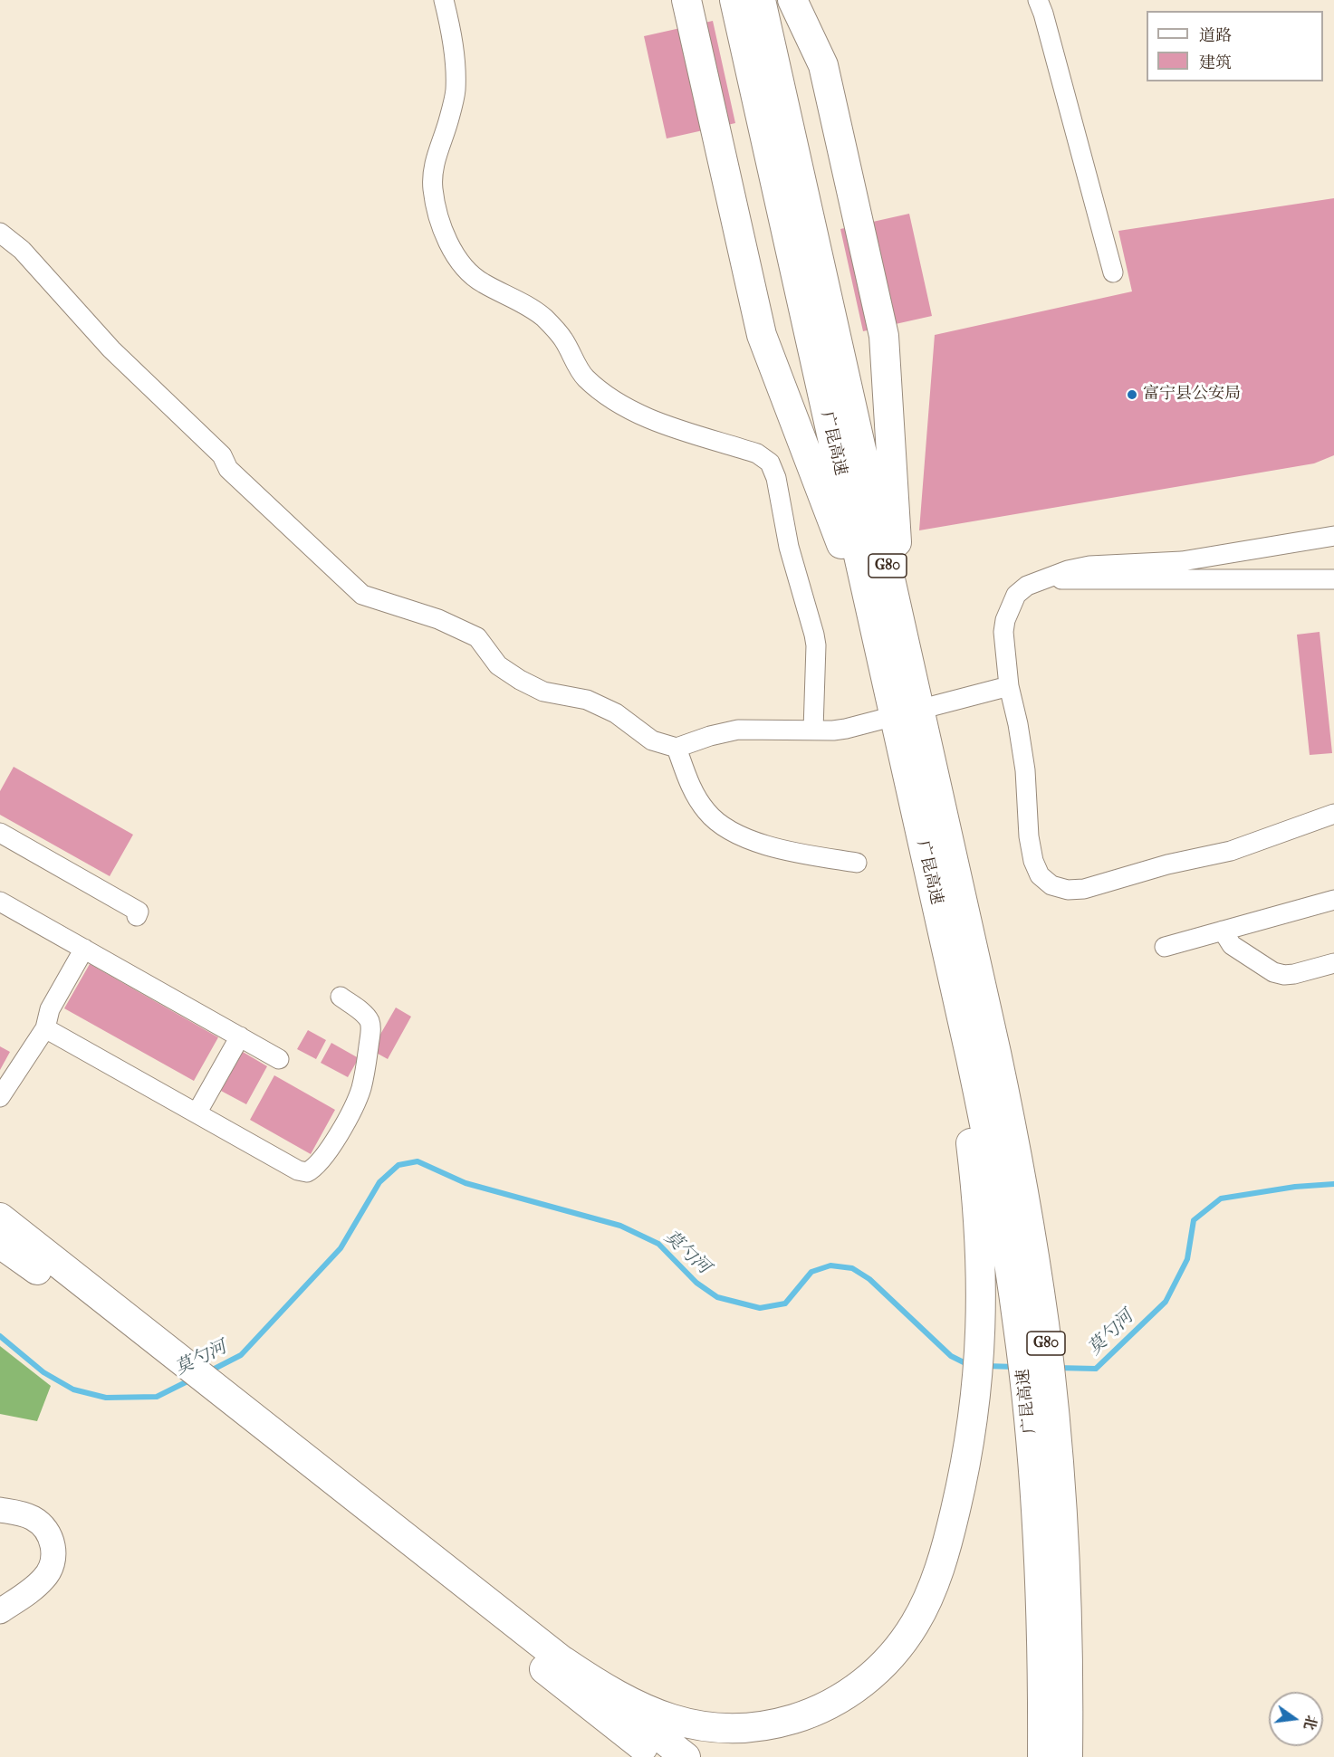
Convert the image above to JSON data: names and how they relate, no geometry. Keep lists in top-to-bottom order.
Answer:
{
  "streets": {
    "highway": ["广昆高速", "G80"]
  },
  "water": ["莫勺河"],
  "places": ["富宁县公安局"],
  "legend": ["道路", "建筑"],
  "north": "right"
}
